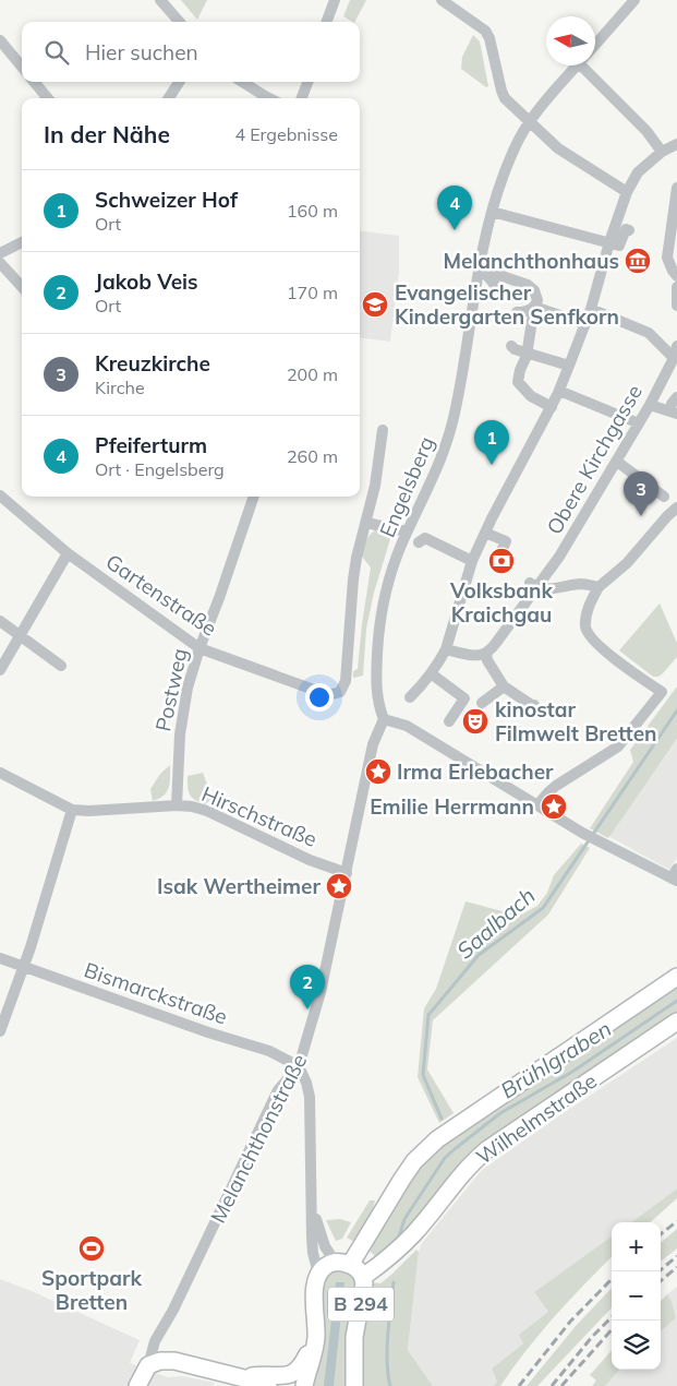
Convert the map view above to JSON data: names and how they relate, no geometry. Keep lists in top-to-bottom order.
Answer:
{
  "streets": {
    "main road": ["Wilhelmstraße", "Melanchthonstraße", "B 294"],
    "street": [
      "Obere Kirchgasse",
      "Engelsberg",
      "Gartenstraße",
      "Postweg",
      "Hirschstraße",
      "Bismarckstraße"
    ]
  },
  "crossings": [
    ["Engelsberg", "Melanchthonstraße"],
    ["Gartenstraße", "Postweg"],
    ["Postweg", "Hirschstraße"],
    ["Hirschstraße", "Melanchthonstraße"],
    ["Bismarckstraße", "Melanchthonstraße"],
    ["Wilhelmstraße", "B 294"]
  ],
  "water": ["Saalbach", "Brühlgraben"],
  "places": {
    "museum": ["Melanchthonhaus"],
    "school or university": ["Evangelischer Kindergarten Senfkorn"],
    "bank": ["Volksbank Kraichgau"],
    "theatre": ["kinostar Filmwelt Bretten"],
    "place": ["Irma Erlebacher", "Emilie Herrmann", "Isak Wertheimer"],
    "sports": ["Sportpark Bretten"]
  },
  "north": "left",
  "page": {
    "search": "Hier suchen",
    "heading": ["In der Nähe", "4 Ergebnisse"],
    "list": [
      {
        "mark": "1",
        "name": "Schweizer Hof",
        "note": "Ort",
        "value": "160 m"
      },
      {
        "mark": "2",
        "name": "Jakob Veis",
        "note": "Ort",
        "value": "170 m"
      },
      {
        "mark": "3",
        "name": "Kreuzkirche",
        "note": "Kirche",
        "value": "200 m"
      },
      {
        "mark": "4",
        "name": "Pfeiferturm",
        "note": "Ort · Engelsberg",
        "value": "260 m"
      }
    ],
    "pins": [
      "4",
      "1",
      "3",
      "2"
    ],
    "map_buttons": ["+", "−"]
  }
}
